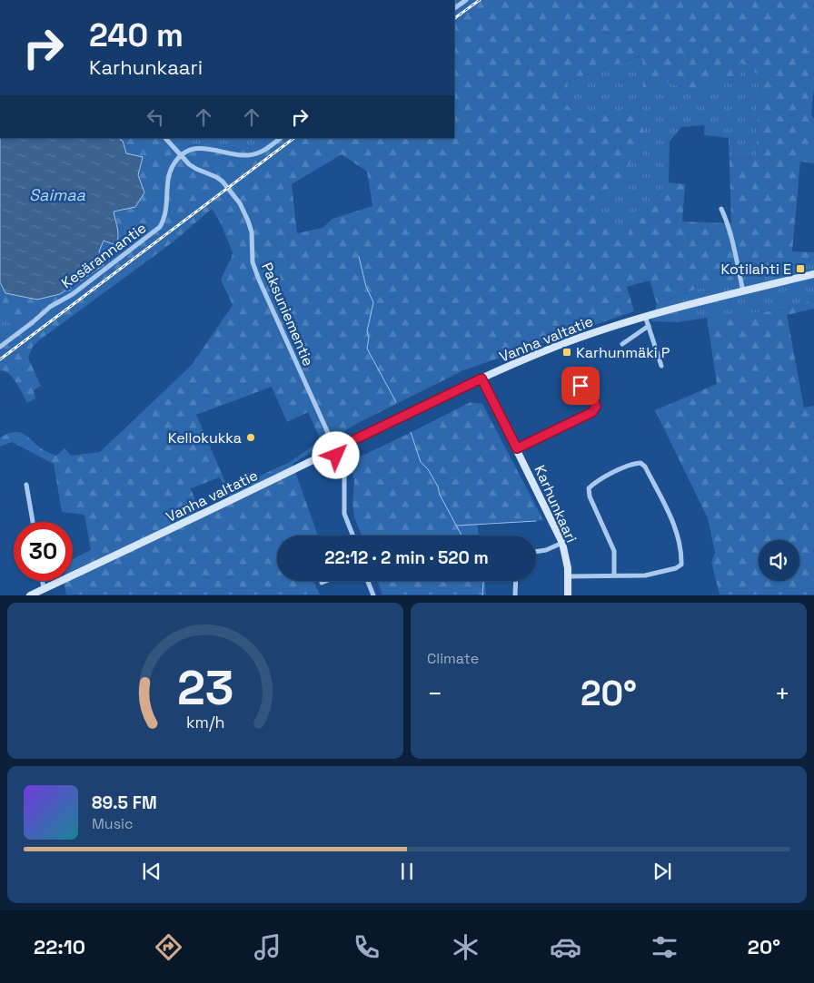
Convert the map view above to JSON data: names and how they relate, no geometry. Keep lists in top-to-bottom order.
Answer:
{
  "streets": {
    "main road": ["Vanha valtatie", "Karhunkaari"],
    "street": ["Kesärannantie", "Paksuniementie"]
  },
  "crossings": [
    ["Kesärannantie", "Paksuniementie"],
    ["Paksuniementie", "Vanha valtatie"],
    ["Vanha valtatie", "Karhunkaari"]
  ],
  "water": ["Saimaa"],
  "places": {
    "transit": ["Kotilahti E", "Karhunmäki P"],
    "other": ["Kellokukka"]
  },
  "page": {
    "turn": ["240 m", "Karhunkaari"],
    "limit": "30",
    "trip": "22:12 · 2 min · 520 m",
    "tile": "Climate",
    "heat": ["−", "20°", "+"],
    "song": ["89.5 FM", "Music"],
    "tabs": ["22:10", "20°"],
    "gauge": ["23", "km/h"]
  }
}
